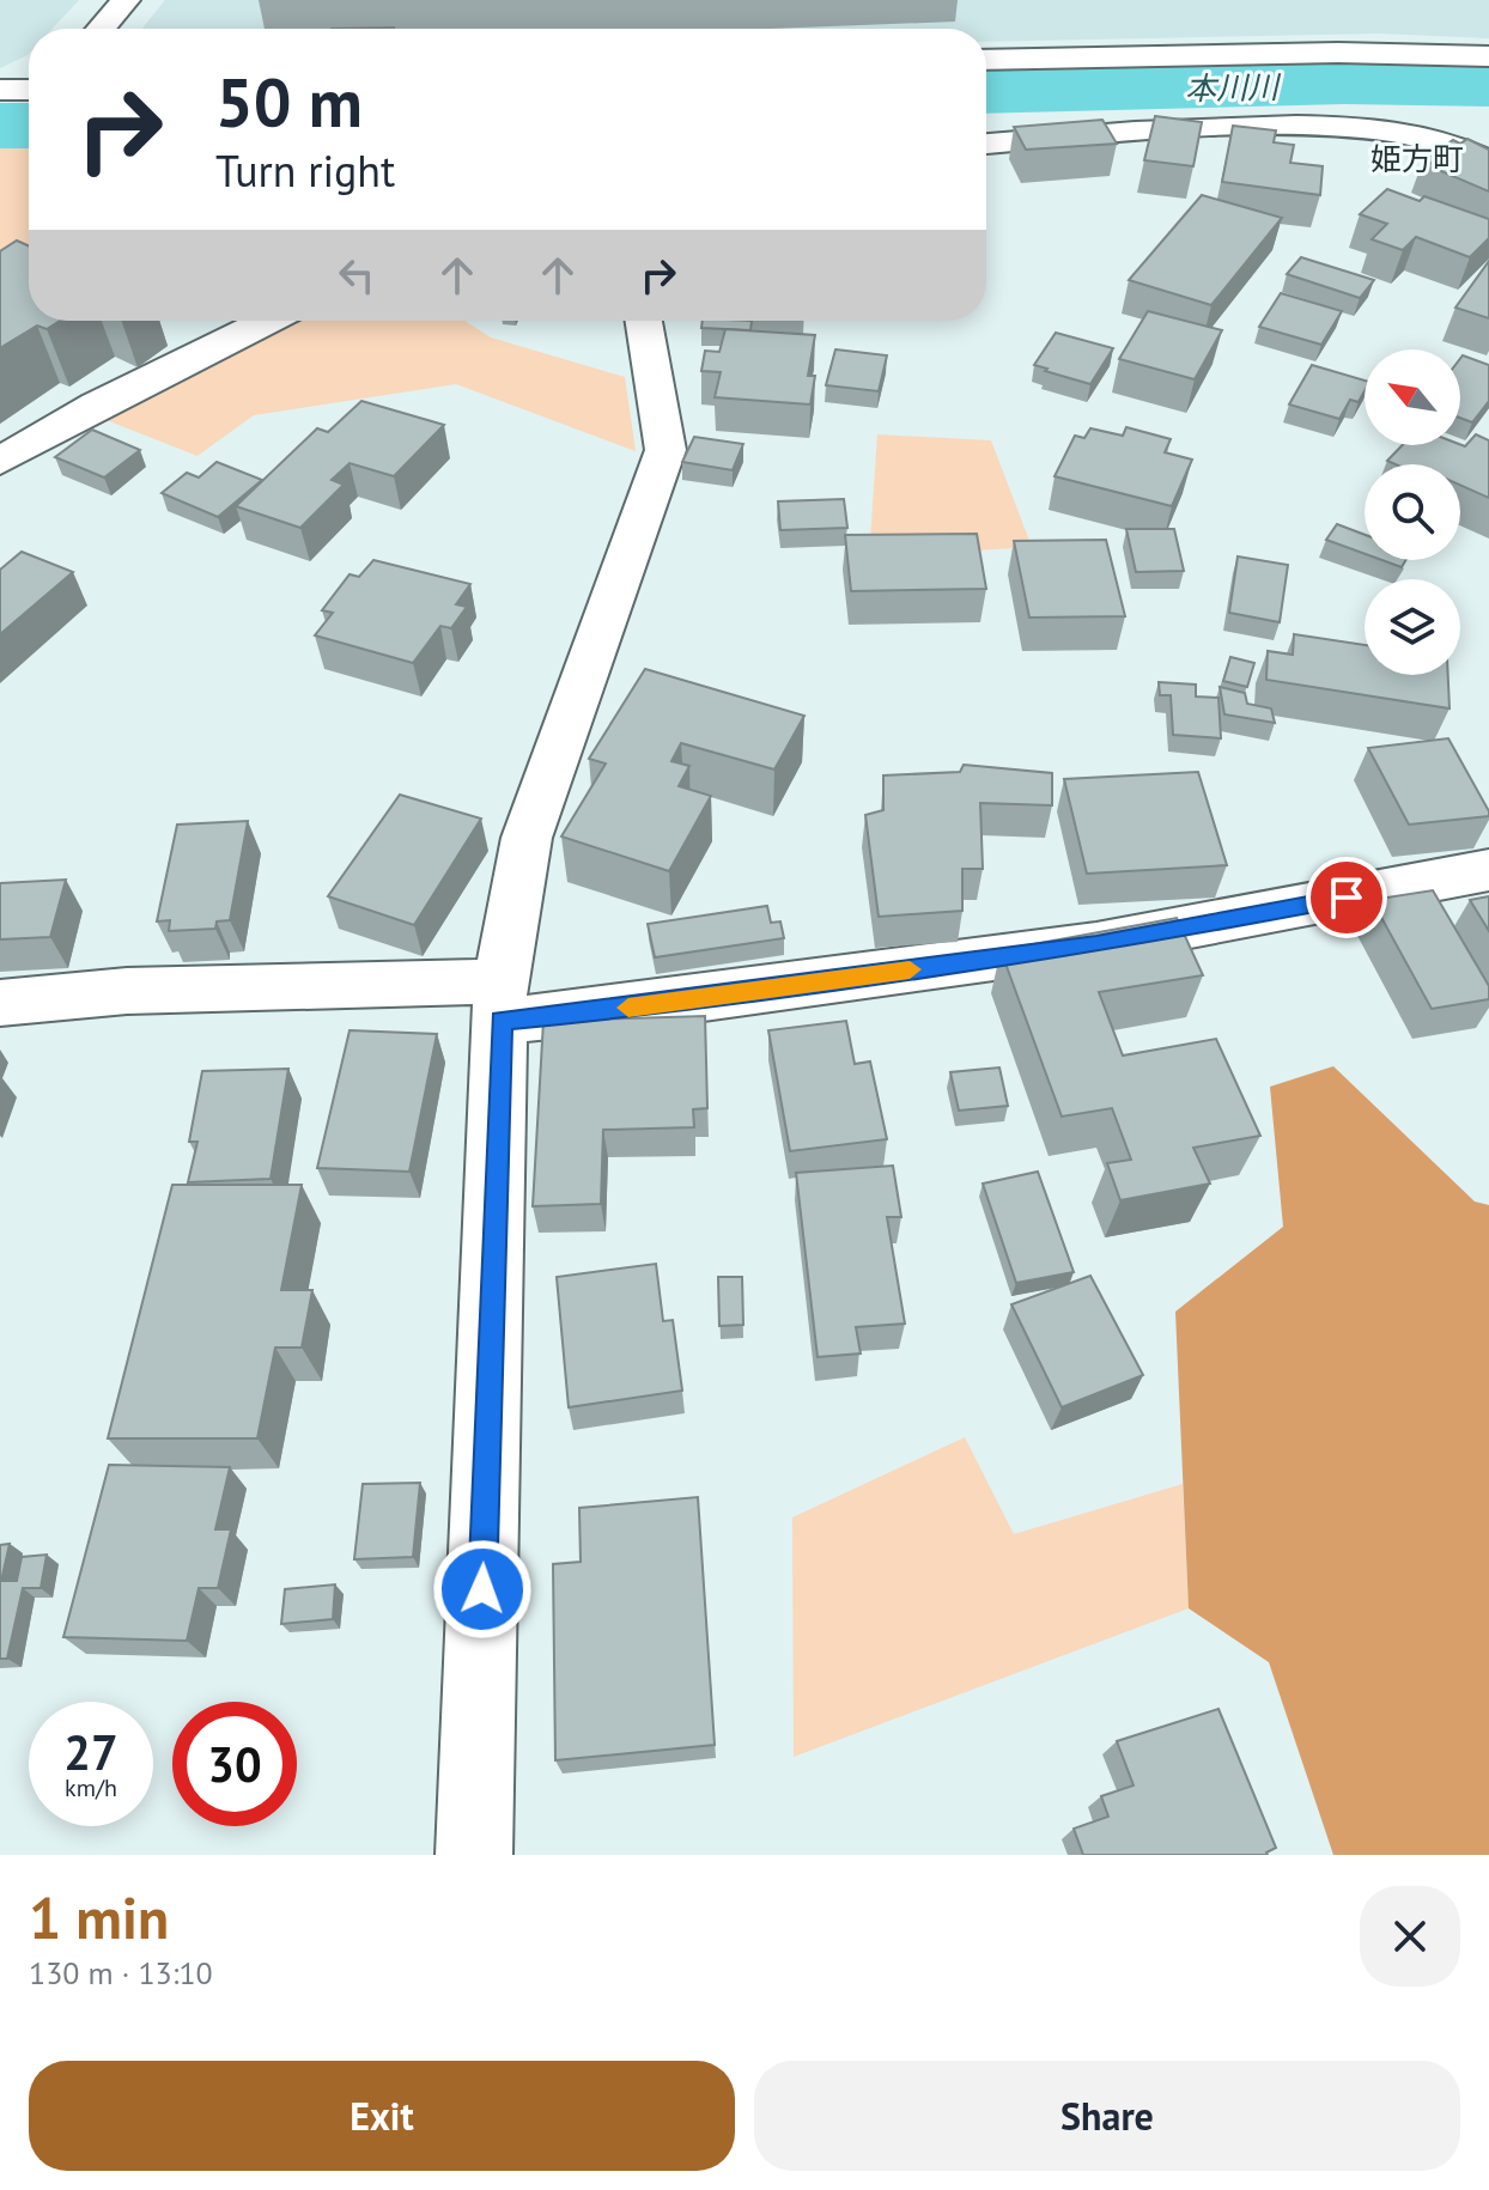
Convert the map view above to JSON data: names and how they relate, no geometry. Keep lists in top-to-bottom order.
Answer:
{
  "districts": ["姫方町"],
  "water": ["本川川"],
  "north": "top left",
  "page": {
    "turn": ["50 m", "Turn right"],
    "speed": "27 km/h",
    "limit": "30",
    "heading": ["1 min", "130 m · 13:10"],
    "buttons": ["Exit", "Share"]
  }
}
